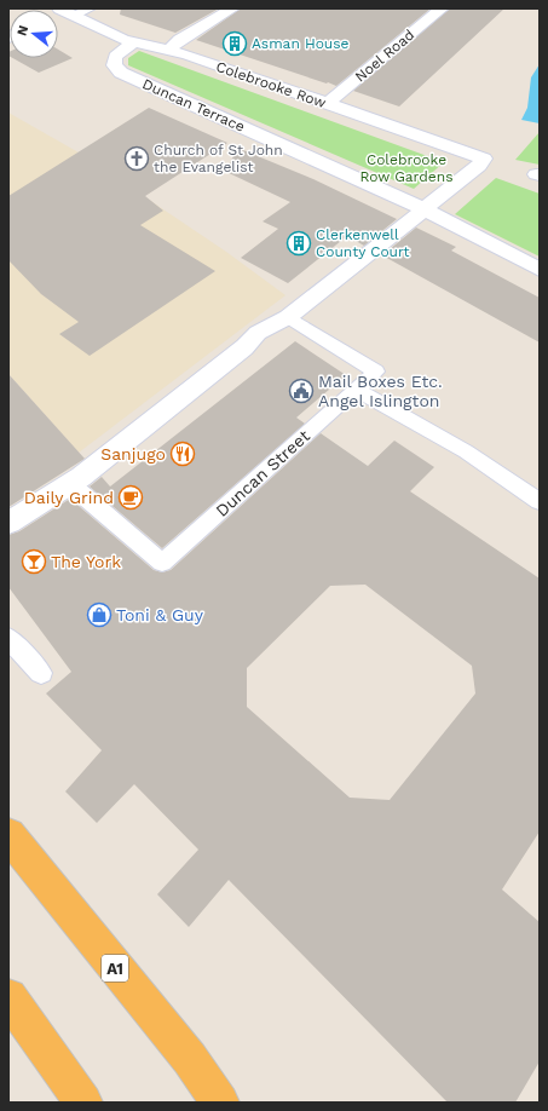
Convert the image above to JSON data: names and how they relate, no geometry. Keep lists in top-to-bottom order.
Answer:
{
  "streets": {
    "highway": ["A1"],
    "street": ["Noel Road", "Colebrooke Row", "Duncan Terrace"],
    "lane": ["Duncan Street"]
  },
  "crossings": [
    ["Noel Road", "Colebrooke Row"],
    ["Colebrooke Row", "Duncan Terrace"]
  ],
  "parks": ["Colebrooke Row Gardens"],
  "places": {
    "building": ["Asman House", "Clerkenwell County Court"],
    "church": ["Church of St John the Evangelist"],
    "public building": ["Mail Boxes Etc. Angel Islington"],
    "restaurant": ["Sanjugo"],
    "cafe": ["Daily Grind"],
    "bar": ["The York"],
    "shop": ["Toni & Guy"]
  },
  "north": "left"
}
